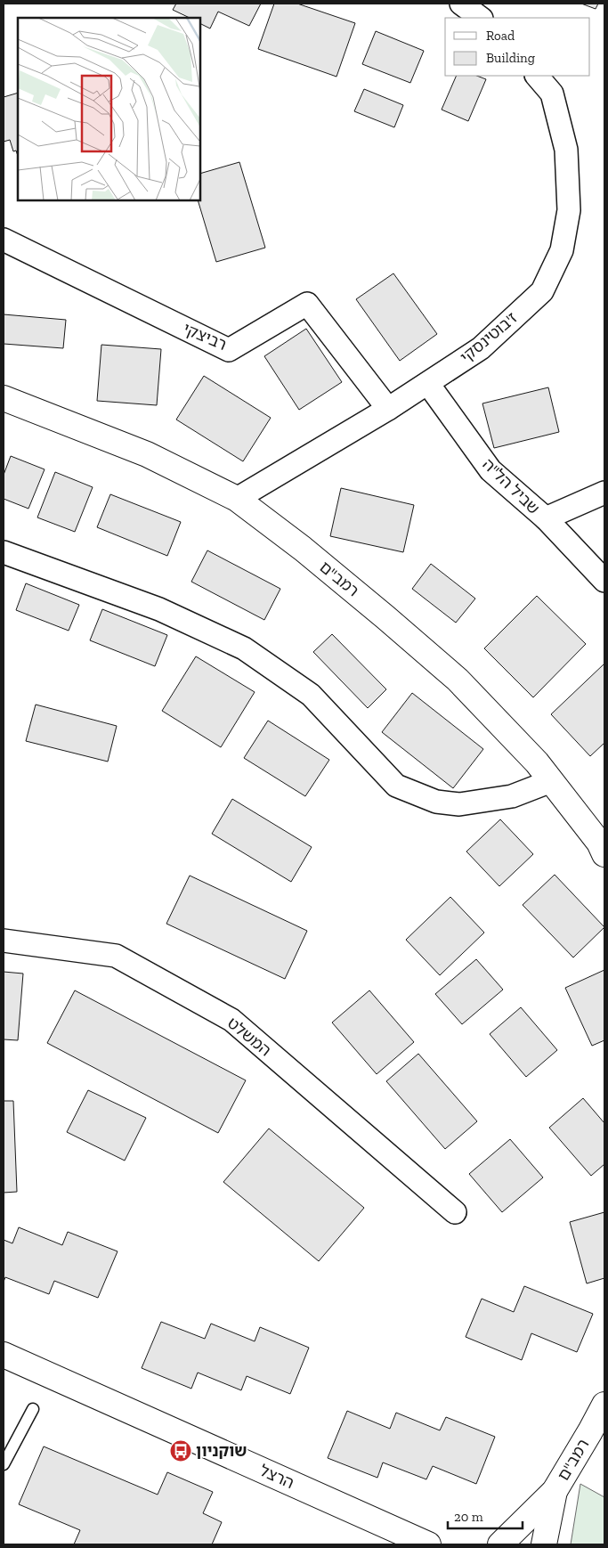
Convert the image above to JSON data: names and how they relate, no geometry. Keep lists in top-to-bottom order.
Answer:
{
  "streets": {
    "street": [
      "רביצקי",
      "ז'בוטינסקי",
      "שביל הל\"ה",
      "רמב\"ם",
      "המשלט",
      "הרצל"
    ]
  },
  "crossings": [
    ["רביצקי", "ז'בוטינסקי"],
    ["ז'בוטינסקי", "שביל הל\"ה"],
    ["ז'בוטינסקי", "רמב\"ם"]
  ],
  "places": {
    "bus stop": ["שוקניון"]
  },
  "legend": ["Road", "Building"],
  "scale_bar": "20 m"
}
